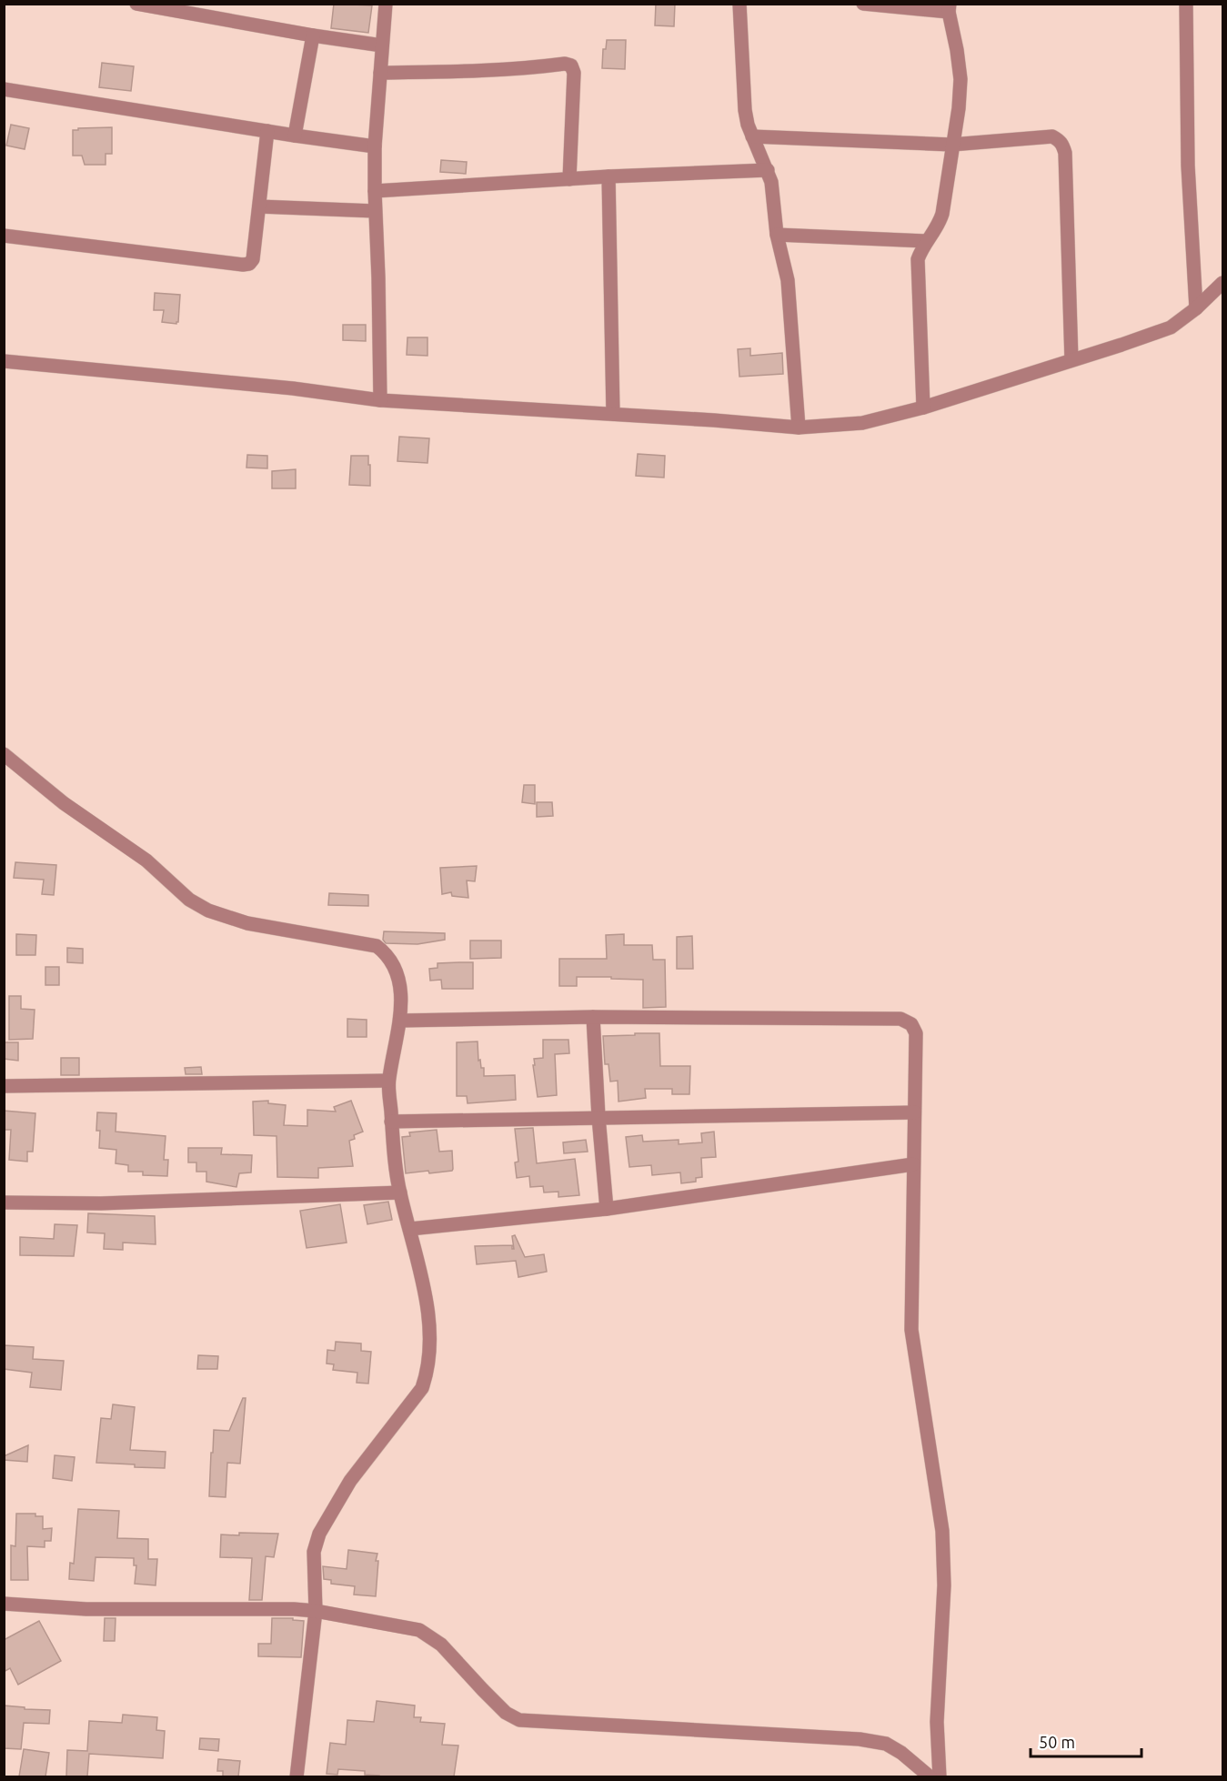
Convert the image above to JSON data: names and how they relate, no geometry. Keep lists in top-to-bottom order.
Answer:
{
  "scale_bar": "50 m"
}
